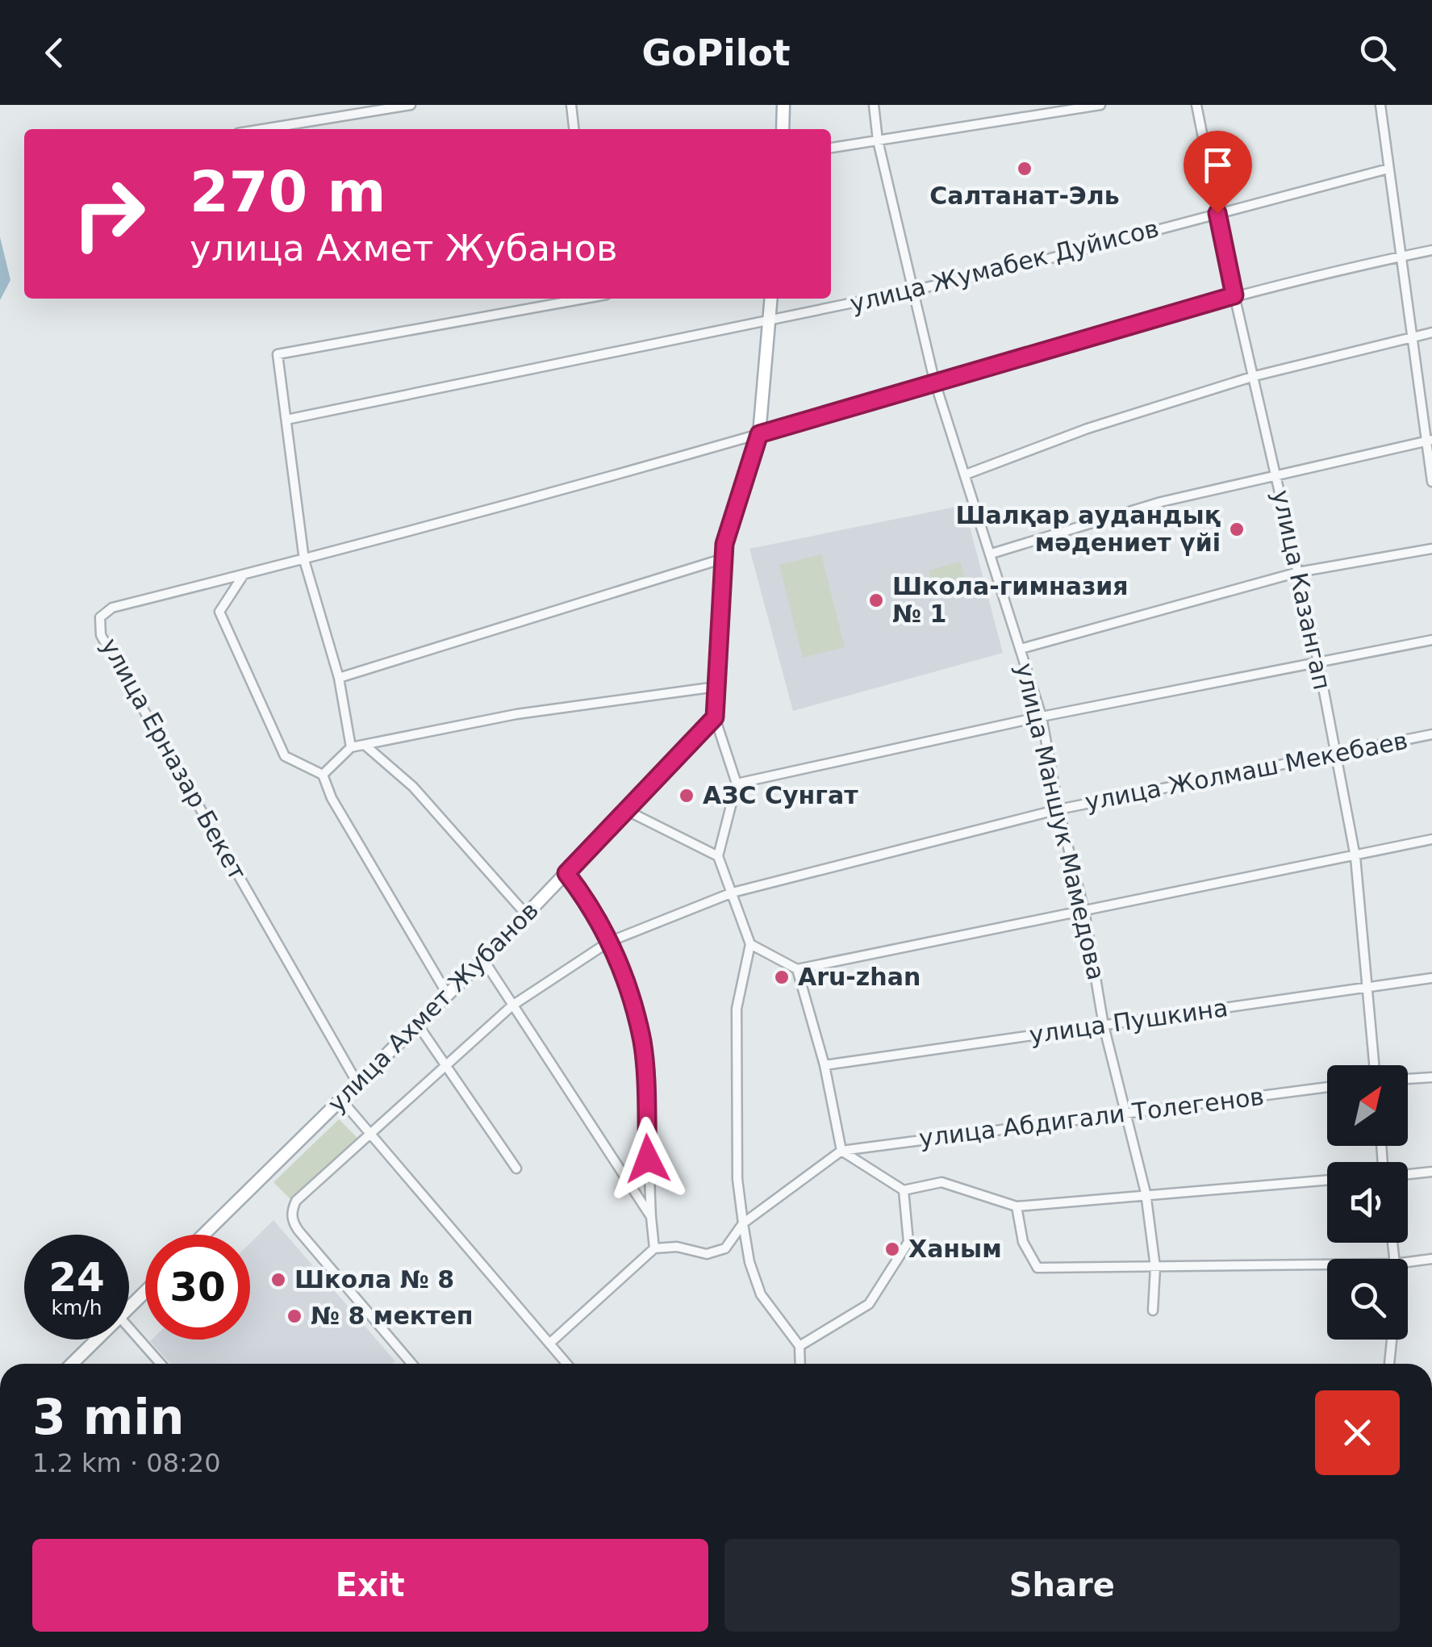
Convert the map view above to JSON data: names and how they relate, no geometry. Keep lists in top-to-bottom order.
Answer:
{
  "streets": {
    "main road": ["улица Ахмет Жубанов"],
    "street": [
      "улица Жумабек Дуйисов",
      "улица Казангап",
      "улица Ерназар Бекет",
      "улица Жолмаш Мекебаев",
      "улица Маншук Мамедова",
      "улица Пушкина",
      "улица Абдигали Толегенов"
    ]
  },
  "crossings": [
    ["улица Жумабек Дуйисов", "улица Казангап"],
    ["улица Жумабек Дуйисов", "улица Маншук Мамедова"],
    ["улица Казангап", "улица Ерназар Бекет"],
    ["улица Казангап", "улица Жолмаш Мекебаев"],
    ["улица Казангап", "улица Пушкина"],
    ["улица Ерназар Бекет", "улица Маншук Мамедова"],
    ["улица Ерназар Бекет", "улица Ахмет Жубанов"],
    ["улица Жолмаш Мекебаев", "улица Маншук Мамедова"],
    ["улица Маншук Мамедова", "улица Пушкина"],
    ["улица Маншук Мамедова", "улица Абдигали Толегенов"]
  ],
  "places": [
    "Салтанат-Эль",
    "Шалқар аудандық мәдениет үйі",
    "Школа-гимназия № 1",
    "АЗС Сунгат",
    "Aru-zhan",
    "Ханым",
    "Школа № 8",
    "№ 8 мектеп"
  ],
  "north": "top right",
  "page": {
    "header": "GoPilot",
    "turn": ["270 m", "улица Ахмет Жубанов"],
    "speed": "24 km/h",
    "limit": "30",
    "heading": ["3 min", "1.2 km · 08:20"],
    "buttons": ["Exit", "Share"]
  }
}
